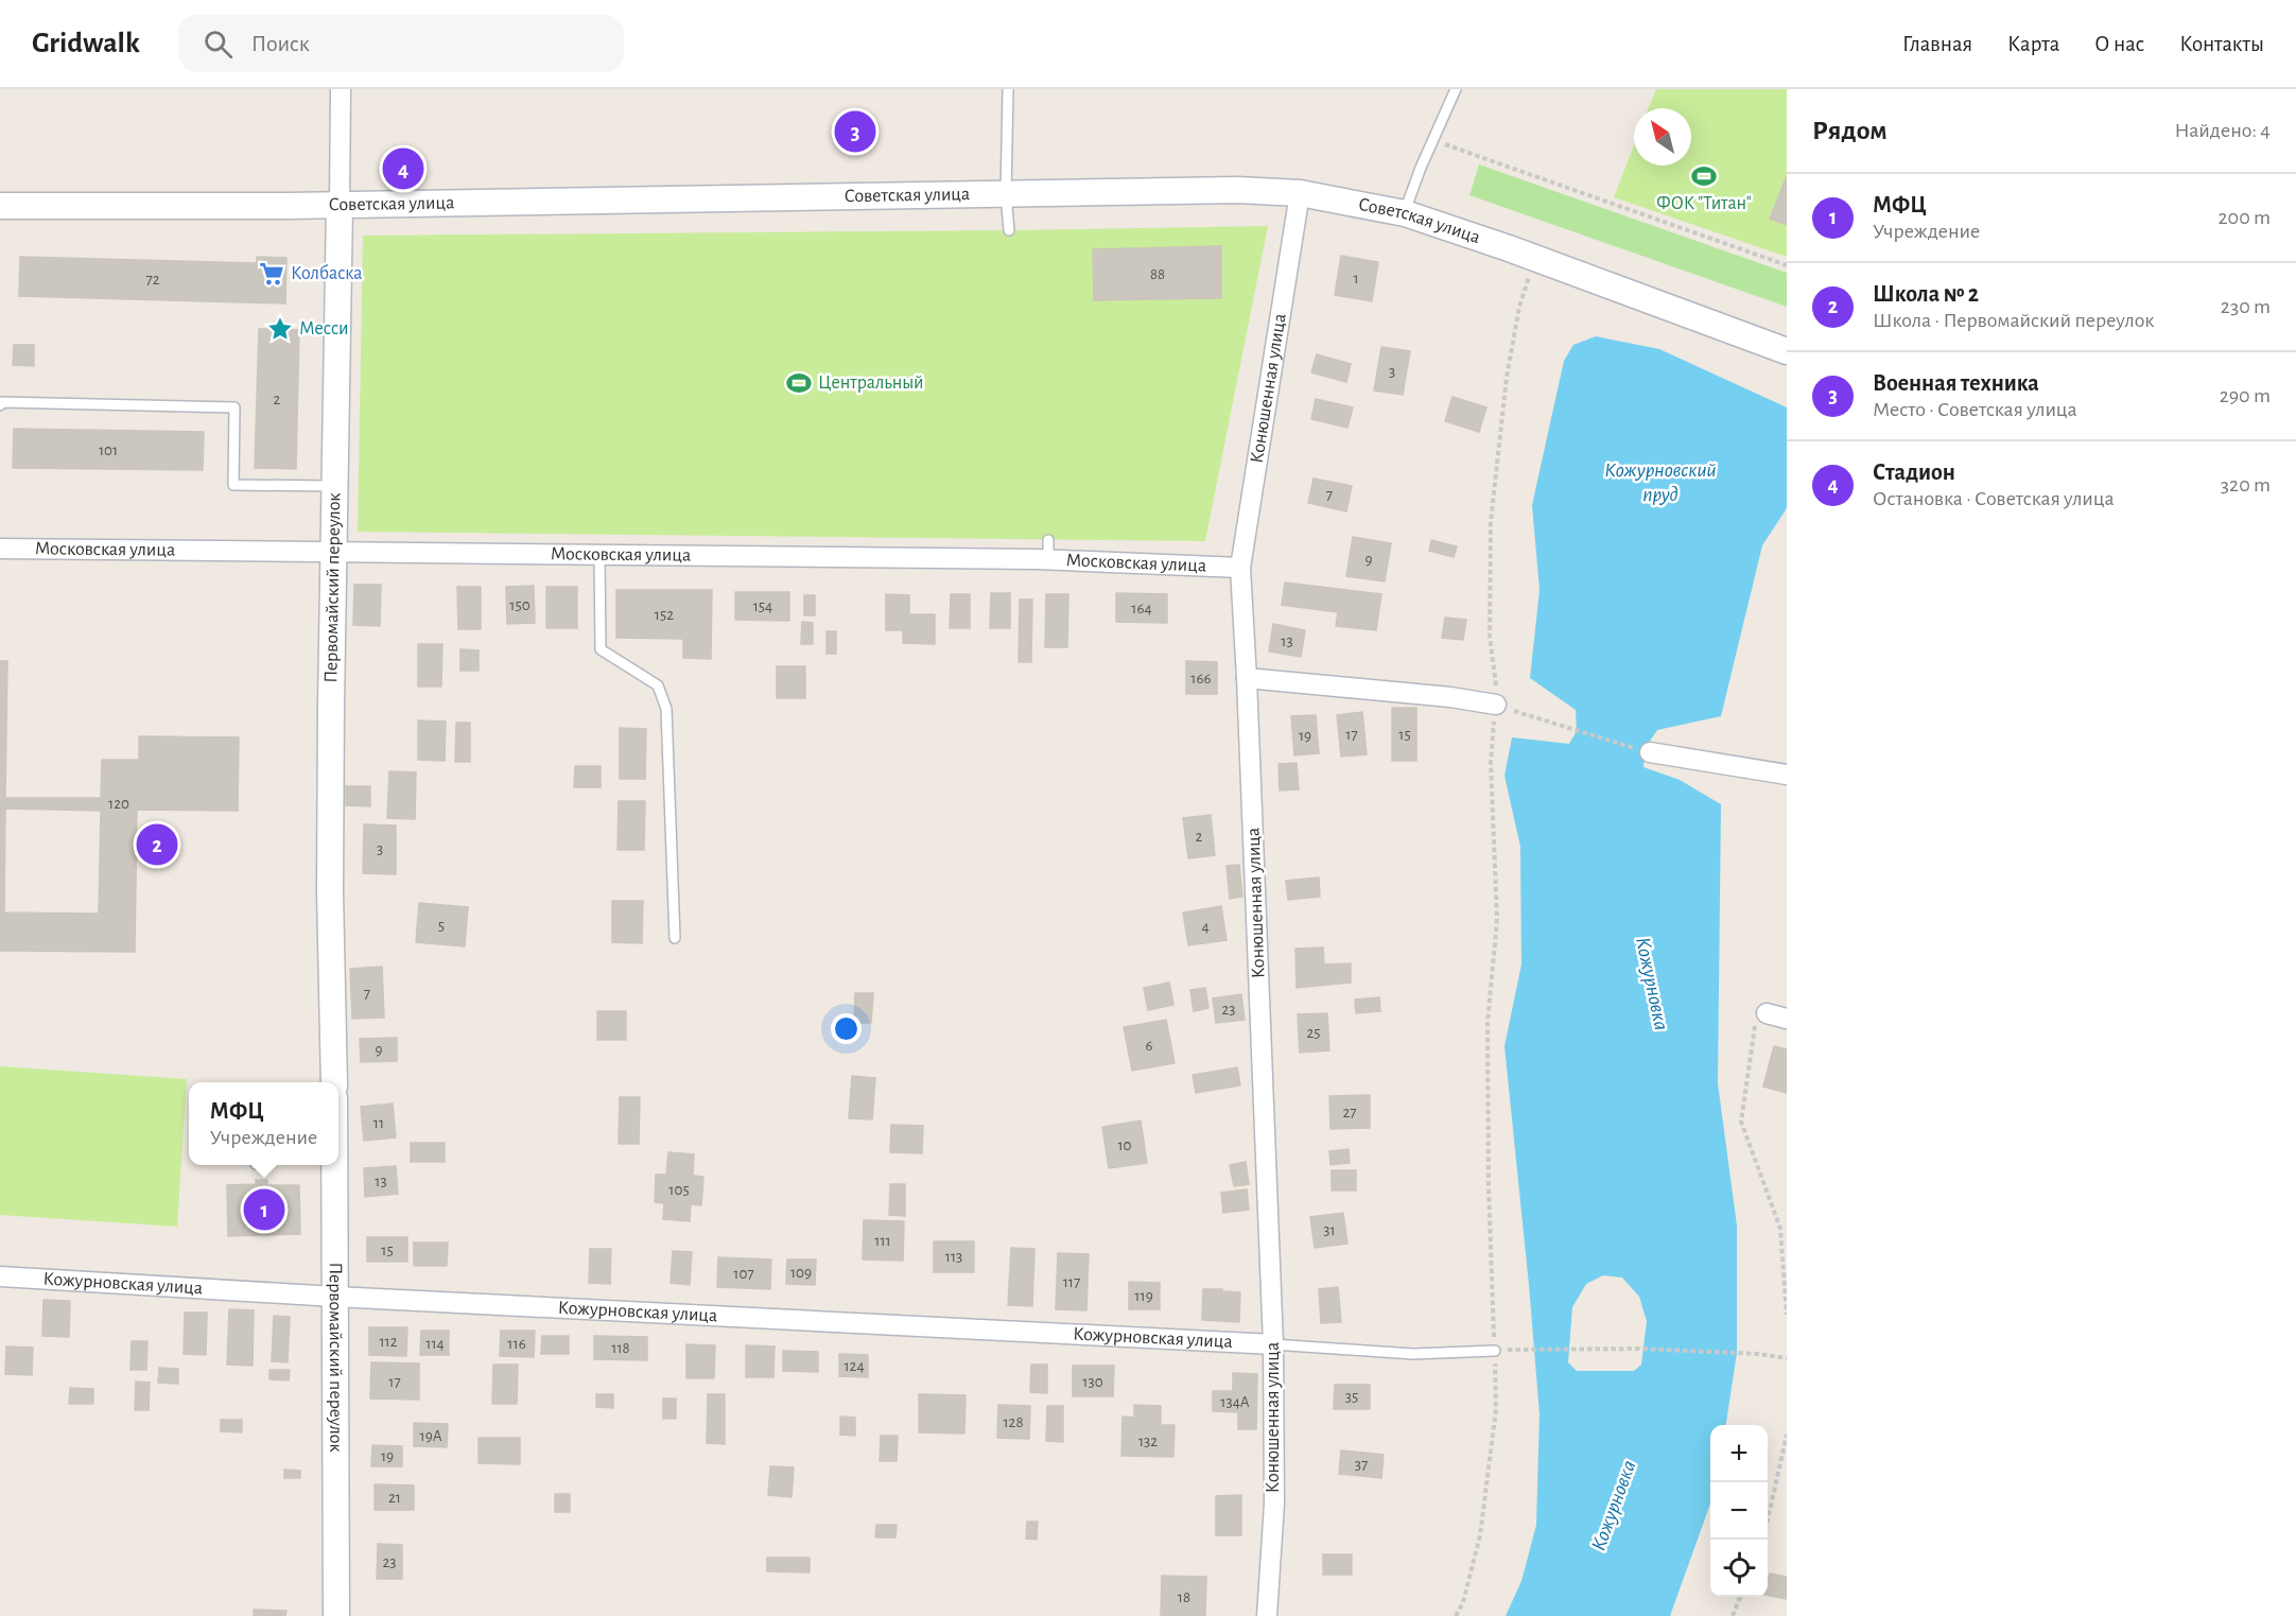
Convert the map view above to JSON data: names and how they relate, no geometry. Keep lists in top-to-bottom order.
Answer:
{
  "streets": {
    "main road": ["Советская улица", "Первомайский переулок"],
    "street": ["Конюшенная улица", "Московская улица", "Кожурновская улица"]
  },
  "crossings": [
    ["Советская улица", "Конюшенная улица"],
    ["Советская улица", "Первомайский переулок"],
    ["Конюшенная улица", "Московская улица"],
    ["Конюшенная улица", "Кожурновская улица"],
    ["Московская улица", "Первомайский переулок"],
    ["Первомайский переулок", "Кожурновская улица"]
  ],
  "water": ["Кожурновский пруд", "Кожурновка"],
  "places": {
    "sports": ["ФОК \"Титан\"", "Центральный"],
    "supermarket": ["Колбаска"],
    "place": ["Месси"]
  },
  "house_numbers": [
    "88",
    "1",
    "72",
    "3",
    "2",
    "101",
    "7",
    "9",
    "150",
    "154",
    "164",
    "152",
    "13",
    "166",
    "17",
    "15",
    "19",
    "120",
    "2",
    "3",
    "5",
    "4",
    "7",
    "23",
    "25",
    "6",
    "9",
    "27",
    "11",
    "10",
    "13",
    "105",
    "31",
    "111",
    "15",
    "113",
    "109",
    "107",
    "117",
    "119",
    "112",
    "114",
    "116",
    "118",
    "124",
    "17",
    "130",
    "35",
    "134А",
    "128",
    "19А",
    "132",
    "19",
    "37",
    "21",
    "23",
    "18"
  ],
  "north": "top left",
  "page": {
    "header": "Gridwalk",
    "search": "Поиск",
    "nav": [
      "Главная",
      "Карта",
      "О нас",
      "Контакты"
    ],
    "heading": ["Рядом", "Найдено: 4"],
    "pins": [
      "3",
      "4",
      "2",
      "1"
    ],
    "list": [
      {
        "mark": "1",
        "name": "МФЦ",
        "note": "Учреждение",
        "value": "200 m"
      },
      {
        "mark": "2",
        "name": "Школа № 2",
        "note": "Школа · Первомайский переулок",
        "value": "230 m"
      },
      {
        "mark": "3",
        "name": "Военная техника",
        "note": "Место · Советская улица",
        "value": "290 m"
      },
      {
        "mark": "4",
        "name": "Стадион",
        "note": "Остановка · Советская улица",
        "value": "320 m"
      }
    ],
    "popup": ["МФЦ", "Учреждение"],
    "map_buttons": ["+", "−"]
  }
}
